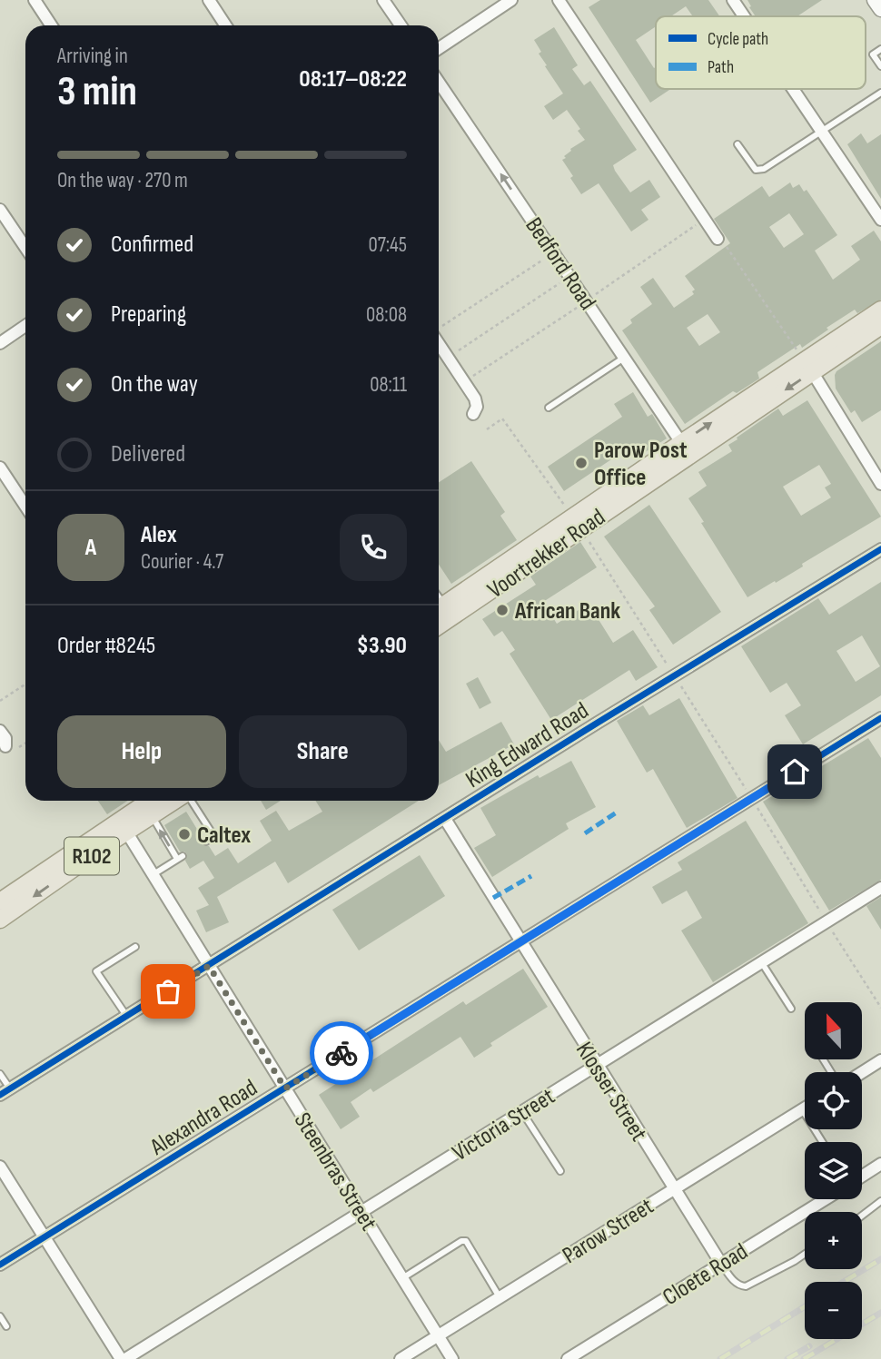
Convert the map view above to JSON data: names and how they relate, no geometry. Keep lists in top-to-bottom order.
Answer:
{
  "streets": {
    "main road": ["Voortrekker Road", "R102"],
    "street": [
      "Bedford Road",
      "King Edward Road",
      "Klosser Street",
      "Alexandra Road",
      "Victoria Street",
      "Steenbras Street",
      "Parow Street",
      "Cloete Road"
    ]
  },
  "crossings": [
    ["Bedford Road", "Voortrekker Road"],
    ["King Edward Road", "Klosser Street"],
    ["King Edward Road", "Steenbras Street"],
    ["R102", "Steenbras Street"],
    ["Klosser Street", "Alexandra Road"],
    ["Klosser Street", "Victoria Street"],
    ["Klosser Street", "Parow Street"],
    ["Klosser Street", "Cloete Road"],
    ["Alexandra Road", "Steenbras Street"],
    ["Victoria Street", "Steenbras Street"],
    ["Steenbras Street", "Parow Street"]
  ],
  "one_way": ["Bedford Road"],
  "places": ["Parow Post Office", "African Bank", "Caltex"],
  "legend": ["Cycle path", "Path"],
  "north": "top",
  "page": {
    "heading": ["3 min", "Arriving in", "08:17–08:22"],
    "panel": [
      "Alex",
      "Courier · 4.7",
      "Order #8245",
      "$3.90"
    ],
    "bar": "On the way · 270 m",
    "list": [
      ["Confirmed", "07:45"],
      ["Preparing", "08:08"],
      ["On the way", "08:11"],
      "Delivered"
    ],
    "round": "A",
    "buttons": ["Help", "Share"],
    "map_buttons": ["+", "−"]
  }
}
